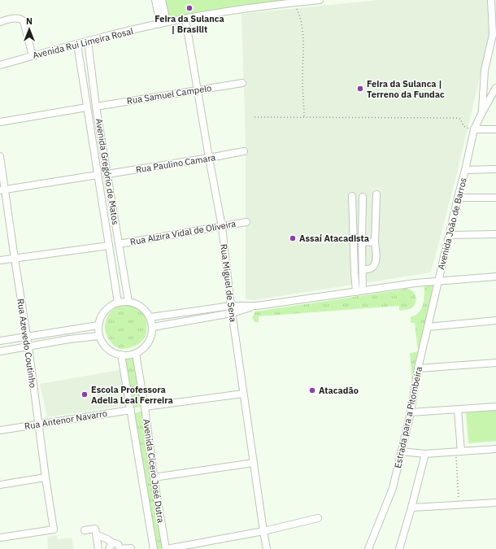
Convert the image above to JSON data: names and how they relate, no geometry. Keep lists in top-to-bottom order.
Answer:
{
  "streets": {
    "street": [
      "Avenida Rui Limeira Rosal",
      "Rua Samuel Campelo",
      "Rua Paulino Camara",
      "Avenida Gregório de Matos",
      "Avenida João de Barros",
      "Rua Alzira Vidal de Oliveira",
      "Rua Miguel de Sena",
      "Rua Azevedo Coutinho",
      "Estrada para a Pitombeira",
      "Rua Antenor Navarro",
      "Avenida Cícero José Dutra"
    ]
  },
  "crossings": [
    ["Avenida Rui Limeira Rosal", "Avenida Gregório de Matos"],
    ["Avenida Rui Limeira Rosal", "Rua Miguel de Sena"],
    ["Rua Samuel Campelo", "Avenida Gregório de Matos"],
    ["Rua Samuel Campelo", "Rua Miguel de Sena"],
    ["Rua Paulino Camara", "Avenida Gregório de Matos"],
    ["Rua Paulino Camara", "Rua Miguel de Sena"],
    ["Avenida Gregório de Matos", "Avenida João de Barros"],
    ["Avenida Gregório de Matos", "Rua Alzira Vidal de Oliveira"],
    ["Avenida Gregório de Matos", "Avenida Cícero José Dutra"],
    ["Avenida João de Barros", "Rua Miguel de Sena"],
    ["Avenida João de Barros", "Estrada para a Pitombeira"],
    ["Avenida João de Barros", "Avenida Cícero José Dutra"],
    ["Rua Alzira Vidal de Oliveira", "Rua Miguel de Sena"],
    ["Rua Azevedo Coutinho", "Rua Antenor Navarro"],
    ["Rua Antenor Navarro", "Avenida Cícero José Dutra"]
  ],
  "places": [
    "Feira da Sulanca | Brasilit",
    "Feira da Sulanca | Terreno da Fundac",
    "Assaí Atacadista",
    "Atacadão",
    "Escola Professora Adelia Leal Ferreira"
  ],
  "north": "top"
}
